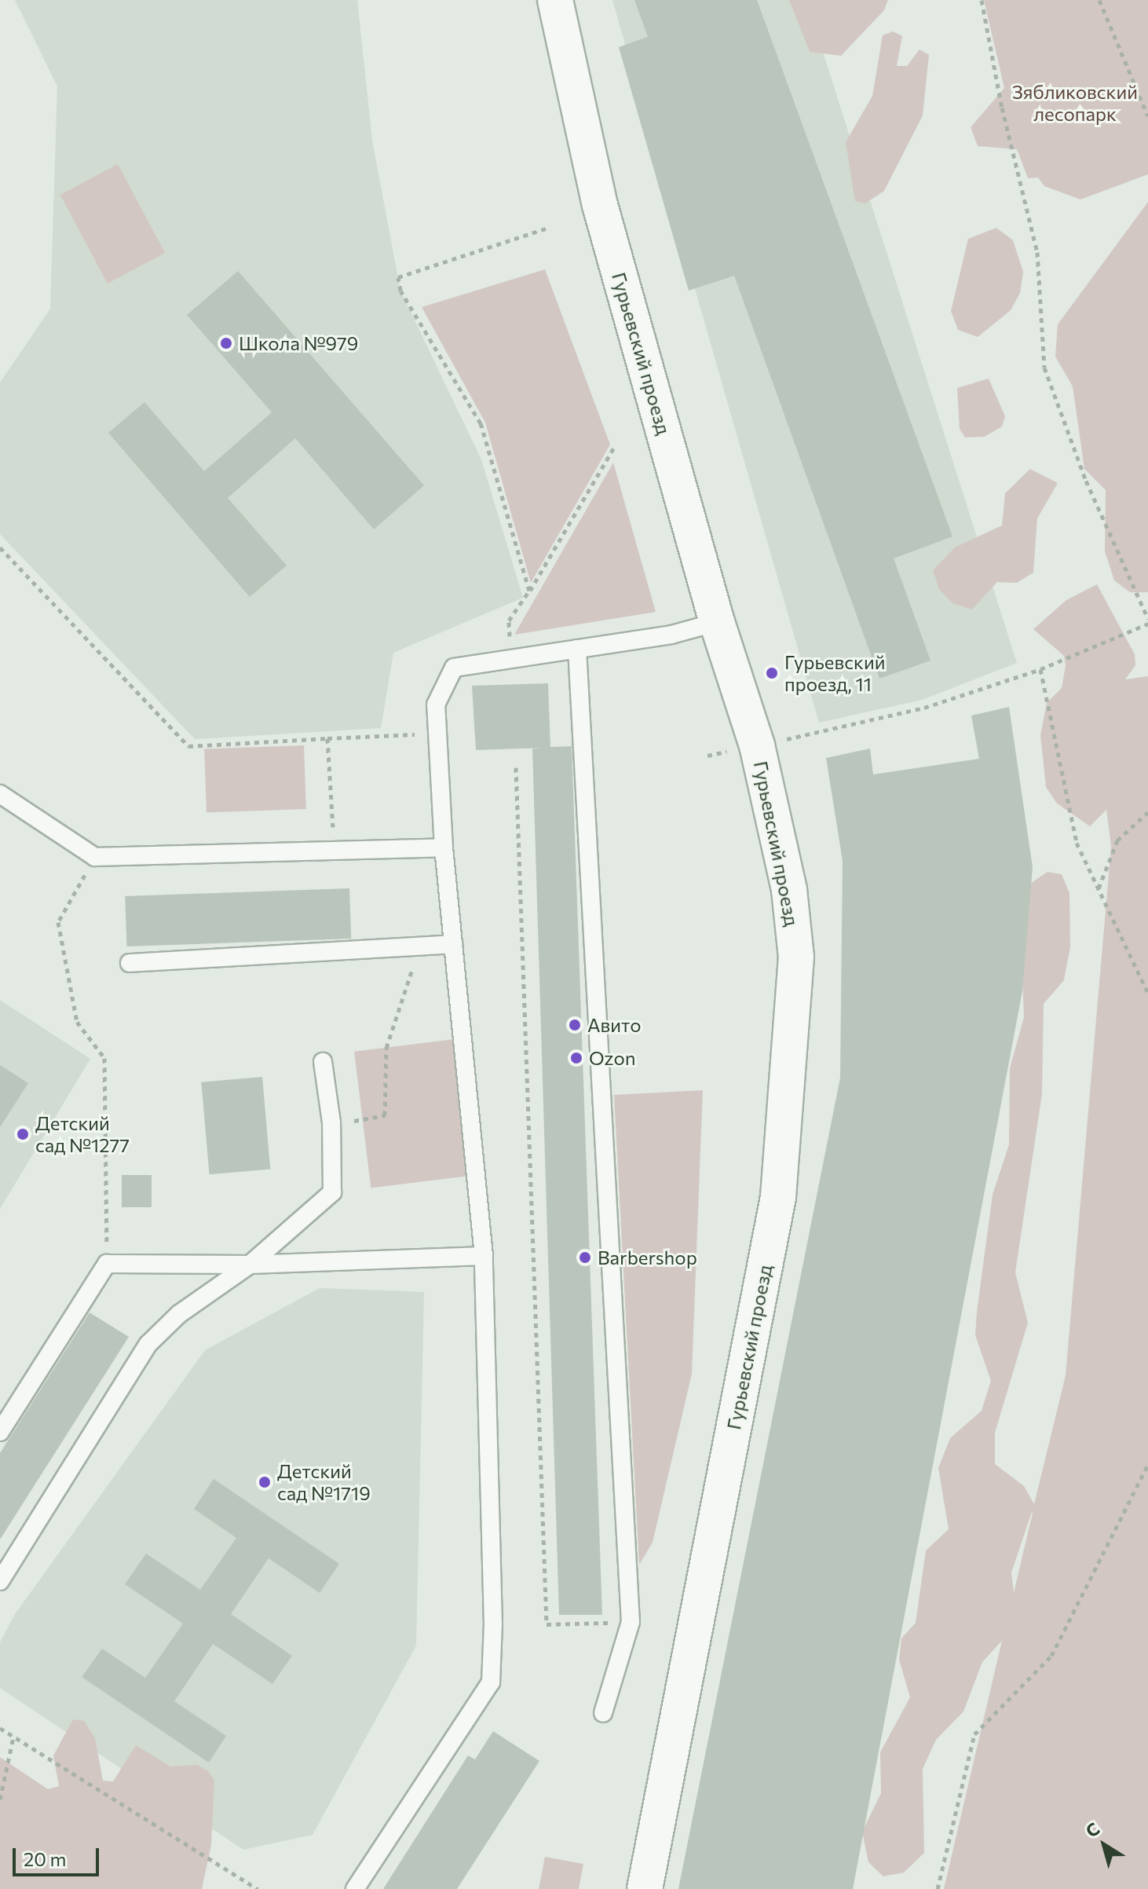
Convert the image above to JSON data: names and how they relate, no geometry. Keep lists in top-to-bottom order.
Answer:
{
  "streets": {
    "street": ["Гурьевский проезд"]
  },
  "parks": ["Зябликовский лесопарк"],
  "places": [
    "Школа №979",
    "Гурьевский проезд, 11",
    "Авито",
    "Ozon",
    "Детский сад №1277",
    "Barbershop",
    "Детский сад №1719"
  ],
  "scale_bar": "20 m",
  "north": "top left"
}
